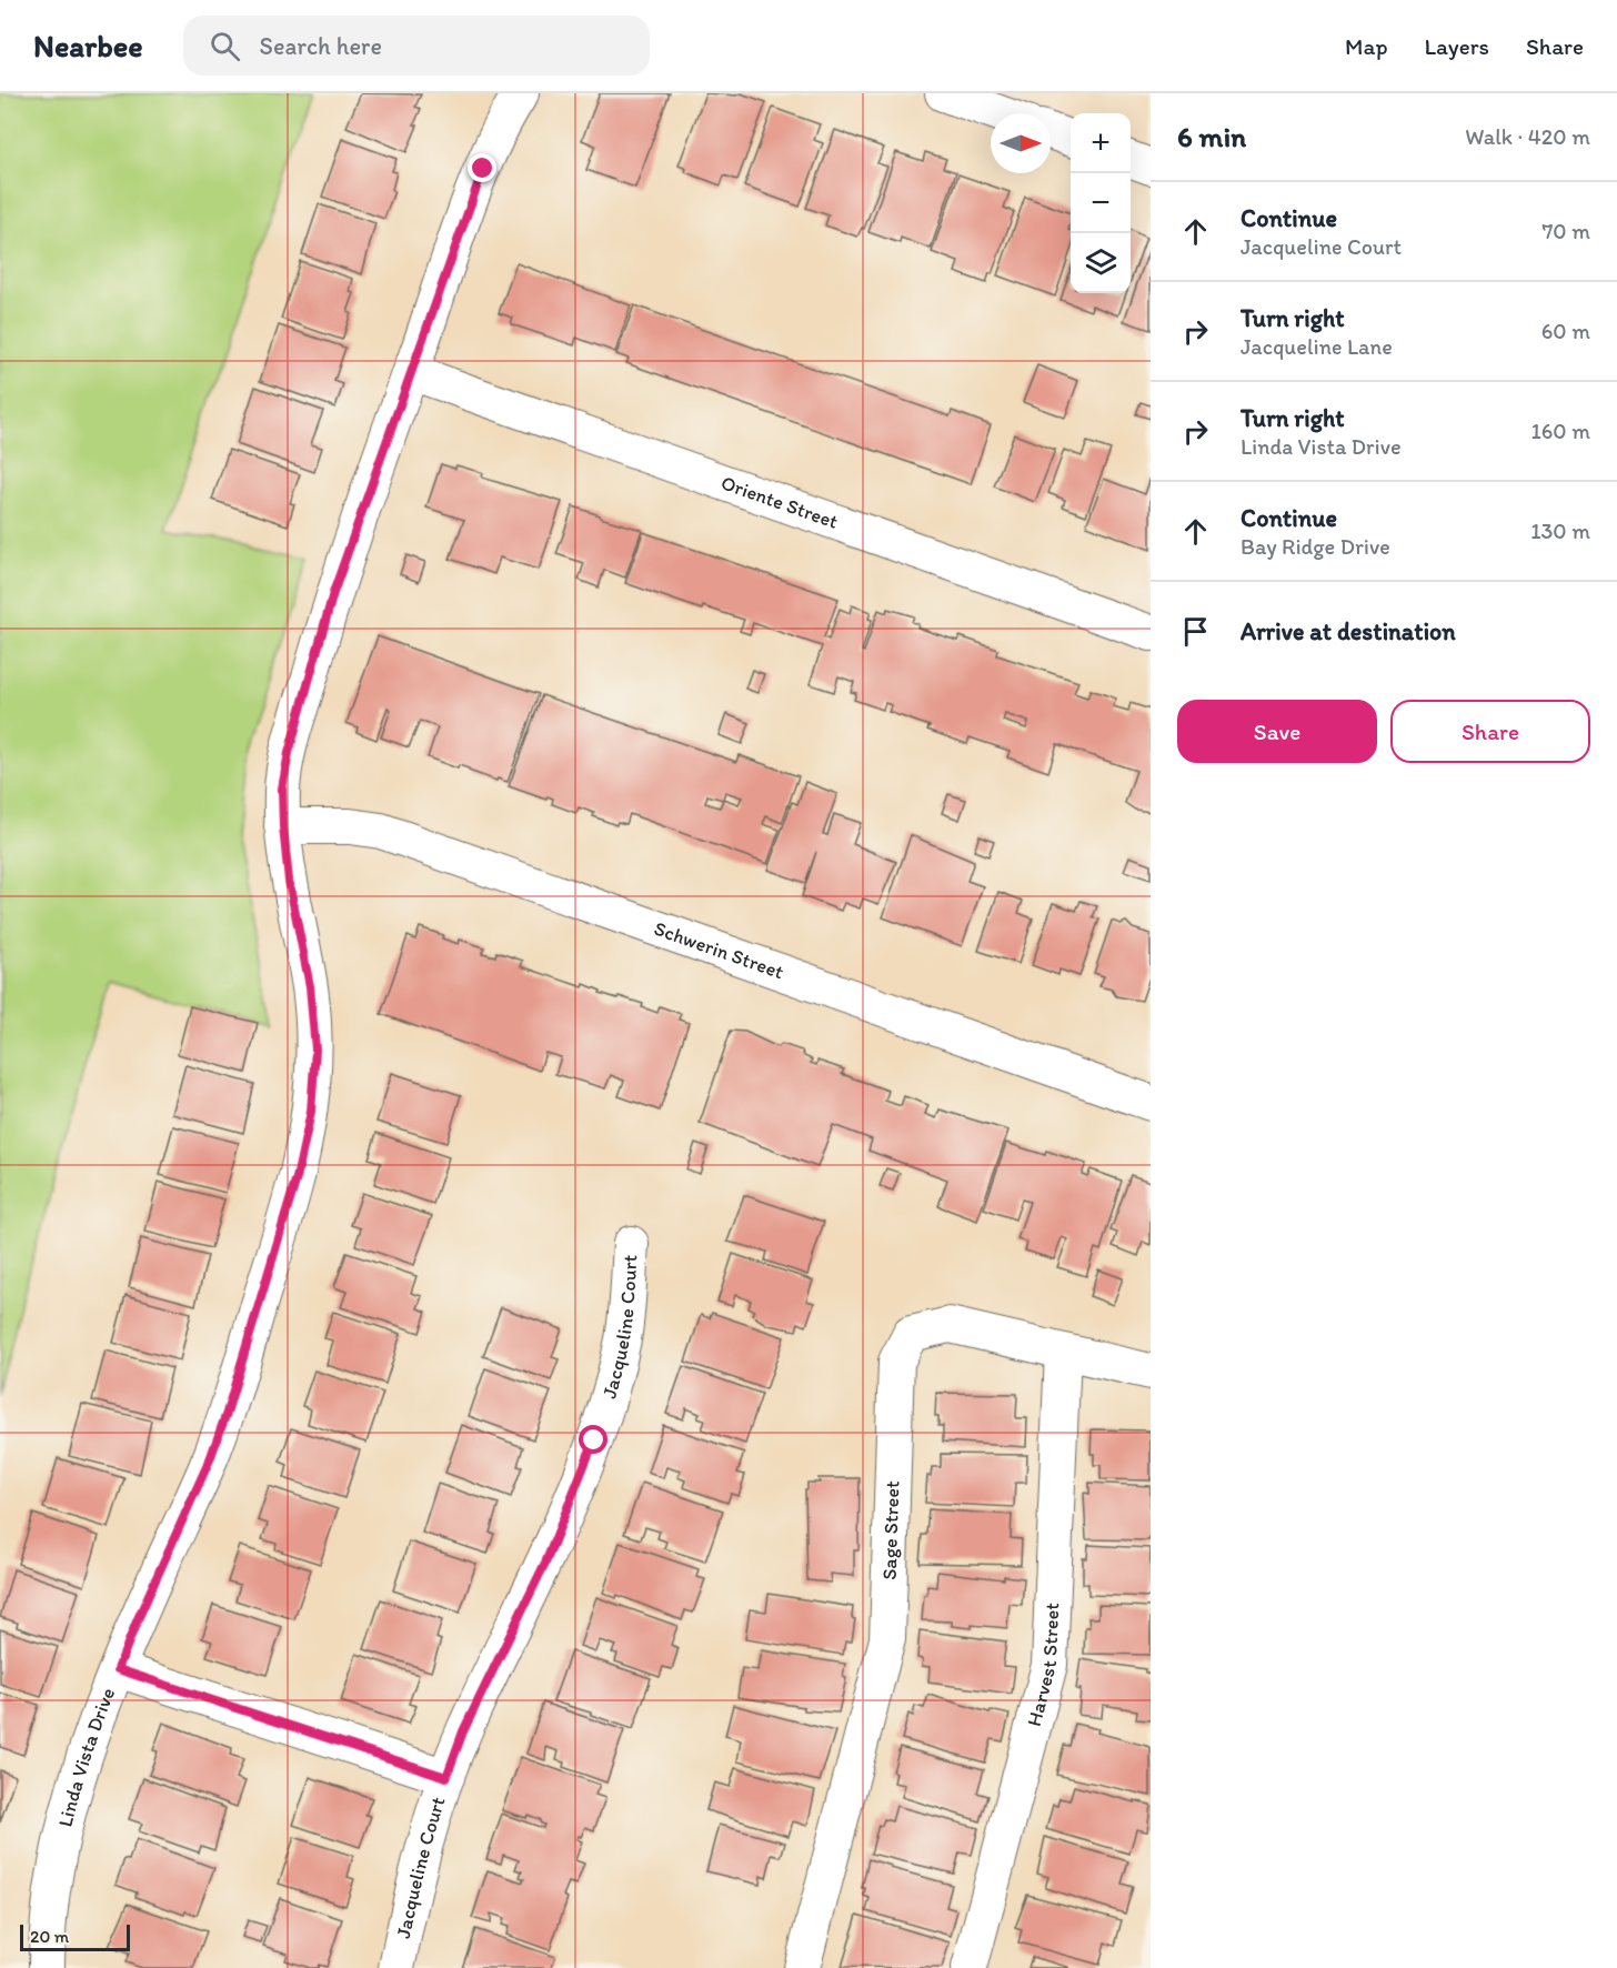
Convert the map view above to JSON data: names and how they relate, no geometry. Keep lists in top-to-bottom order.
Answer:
{
  "streets": {
    "street": [
      "Oriente Street",
      "Schwerin Street",
      "Jacqueline Court",
      "Sage Street",
      "Harvest Street",
      "Linda Vista Drive"
    ]
  },
  "crossings": [
    ["Oriente Street", "Linda Vista Drive"],
    ["Schwerin Street", "Linda Vista Drive"],
    ["Sage Street", "Harvest Street"]
  ],
  "scale_bar": "20 m",
  "north": "right",
  "page": {
    "header": "Nearbee",
    "search": "Search here",
    "nav": ["Map", "Layers", "Share"],
    "heading": ["6 min", "Walk · 420 m"],
    "map_buttons": ["+", "−"],
    "list": [
      ["Continue", "Jacqueline Court", "70 m"],
      ["Turn right", "Jacqueline Lane", "60 m"],
      ["Turn right", "Linda Vista Drive", "160 m"],
      ["Continue", "Bay Ridge Drive", "130 m"],
      "Arrive at destination"
    ],
    "buttons": ["Save", "Share"],
    "scale": "20 m"
  }
}
